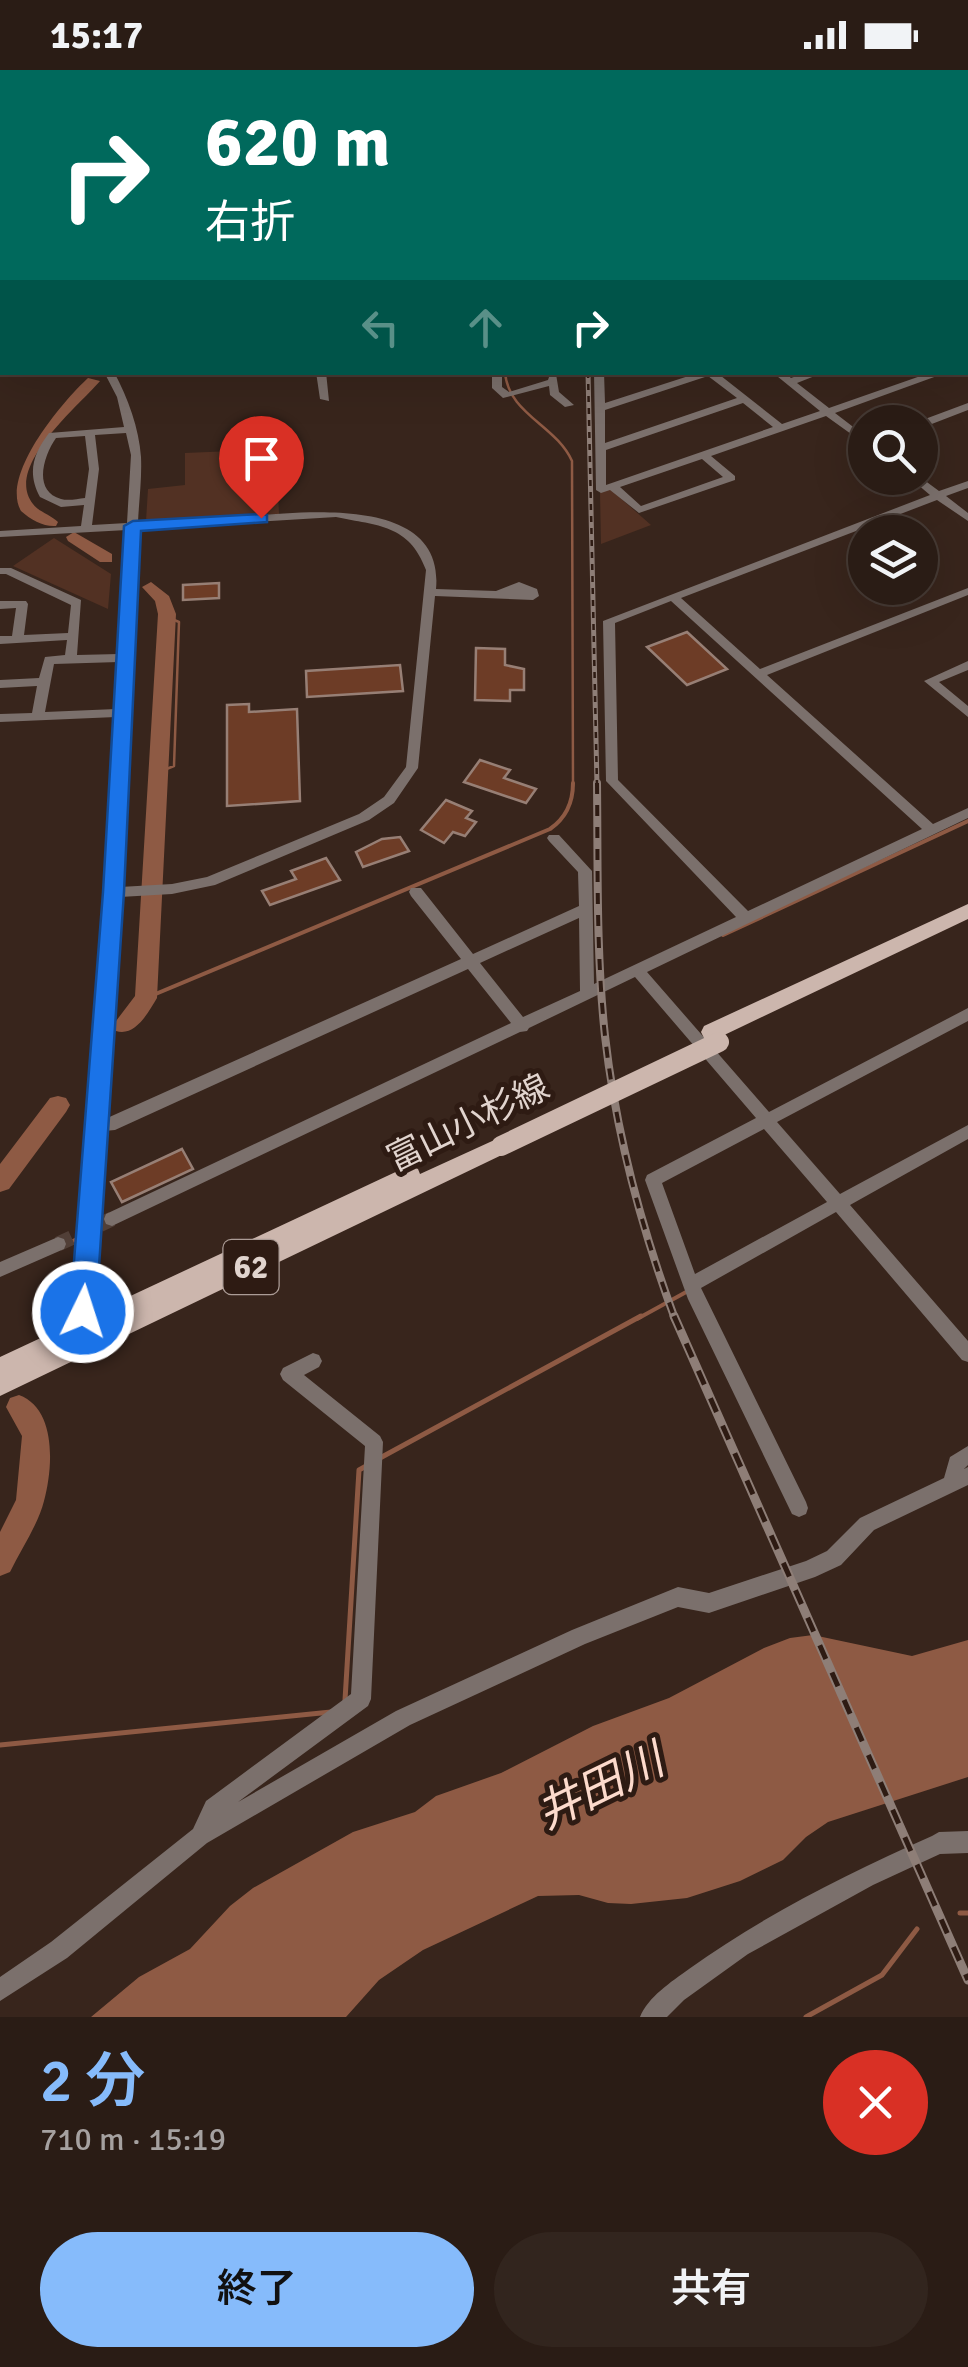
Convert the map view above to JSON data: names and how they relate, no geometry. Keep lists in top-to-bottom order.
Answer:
{
  "streets": {
    "main road": ["富山小杉線", "62"]
  },
  "water": ["井田川"],
  "page": {
    "status": "15:17",
    "turn": ["620 m", "右折"],
    "heading": ["2 分", "710 m · 15:19"],
    "buttons": ["終了", "共有"]
  }
}
